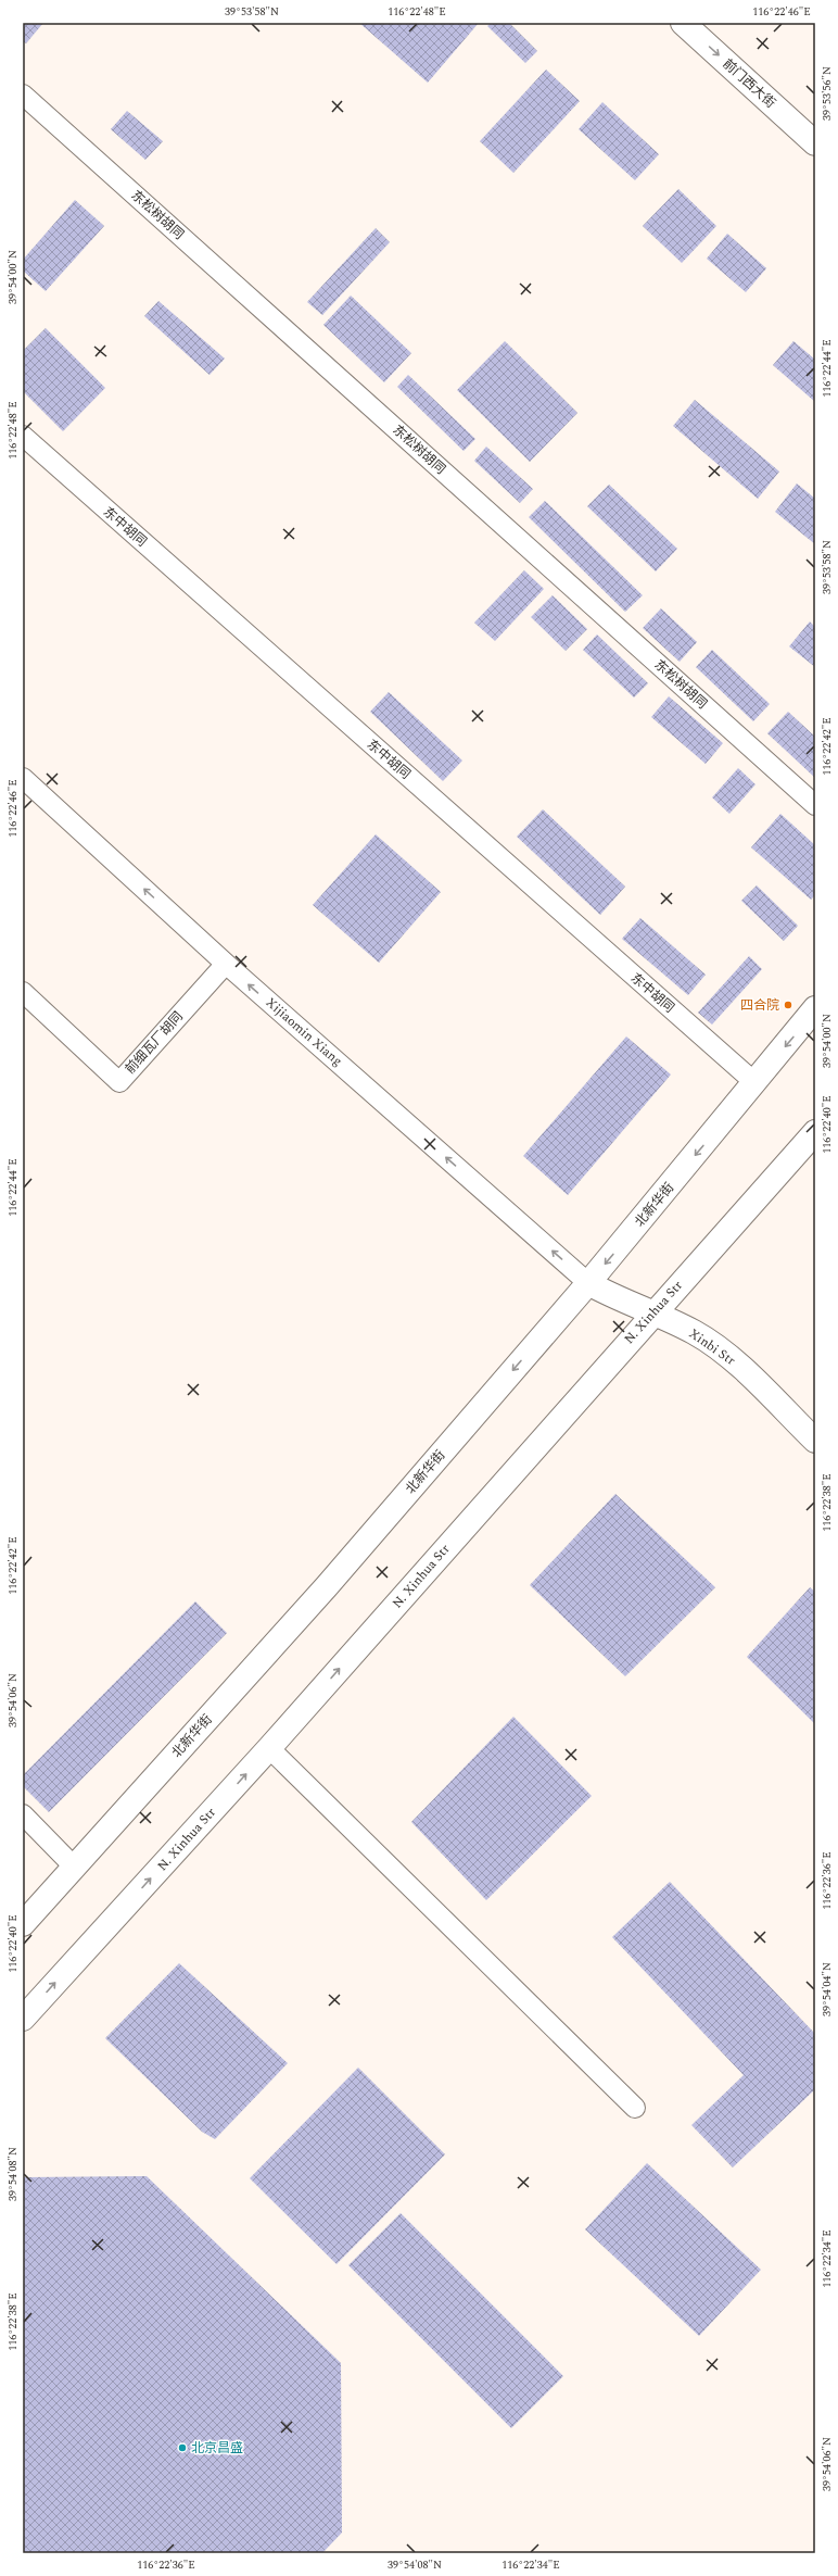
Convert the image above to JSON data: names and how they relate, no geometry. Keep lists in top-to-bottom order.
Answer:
{
  "streets": {
    "street": [
      "前门西大街",
      "北新华街",
      "N. Xinhua Str",
      "Xinbi Str"
    ],
    "lane": [
      "东松树胡同",
      "东中胡同",
      "Xijiaomin Xiang",
      "前细瓦厂胡同"
    ]
  },
  "crossings": [
    ["东中胡同", "北新华街"],
    ["Xijiaomin Xiang", "前细瓦厂胡同"],
    ["Xijiaomin Xiang", "北新华街"],
    ["Xijiaomin Xiang", "Xinbi Str"],
    ["北新华街", "Xinbi Str"],
    ["N. Xinhua Str", "Xinbi Str"]
  ],
  "one_way": [
    "前门西大街",
    "Xijiaomin Xiang",
    "北新华街",
    "N. Xinhua Str"
  ],
  "places": ["四合院", "北京昌盛"],
  "coordinates": [
    "39°53'58\"N",
    "116°22'48\"E",
    "116°22'46\"E",
    "39°53'56\"N",
    "39°54'00\"N",
    "116°22'44\"E",
    "116°22'42\"E",
    "116°22'40\"E",
    "116°22'38\"E",
    "39°54'06\"N",
    "116°22'36\"E",
    "39°54'04\"N",
    "39°54'08\"N",
    "116°22'34\"E"
  ]
}
